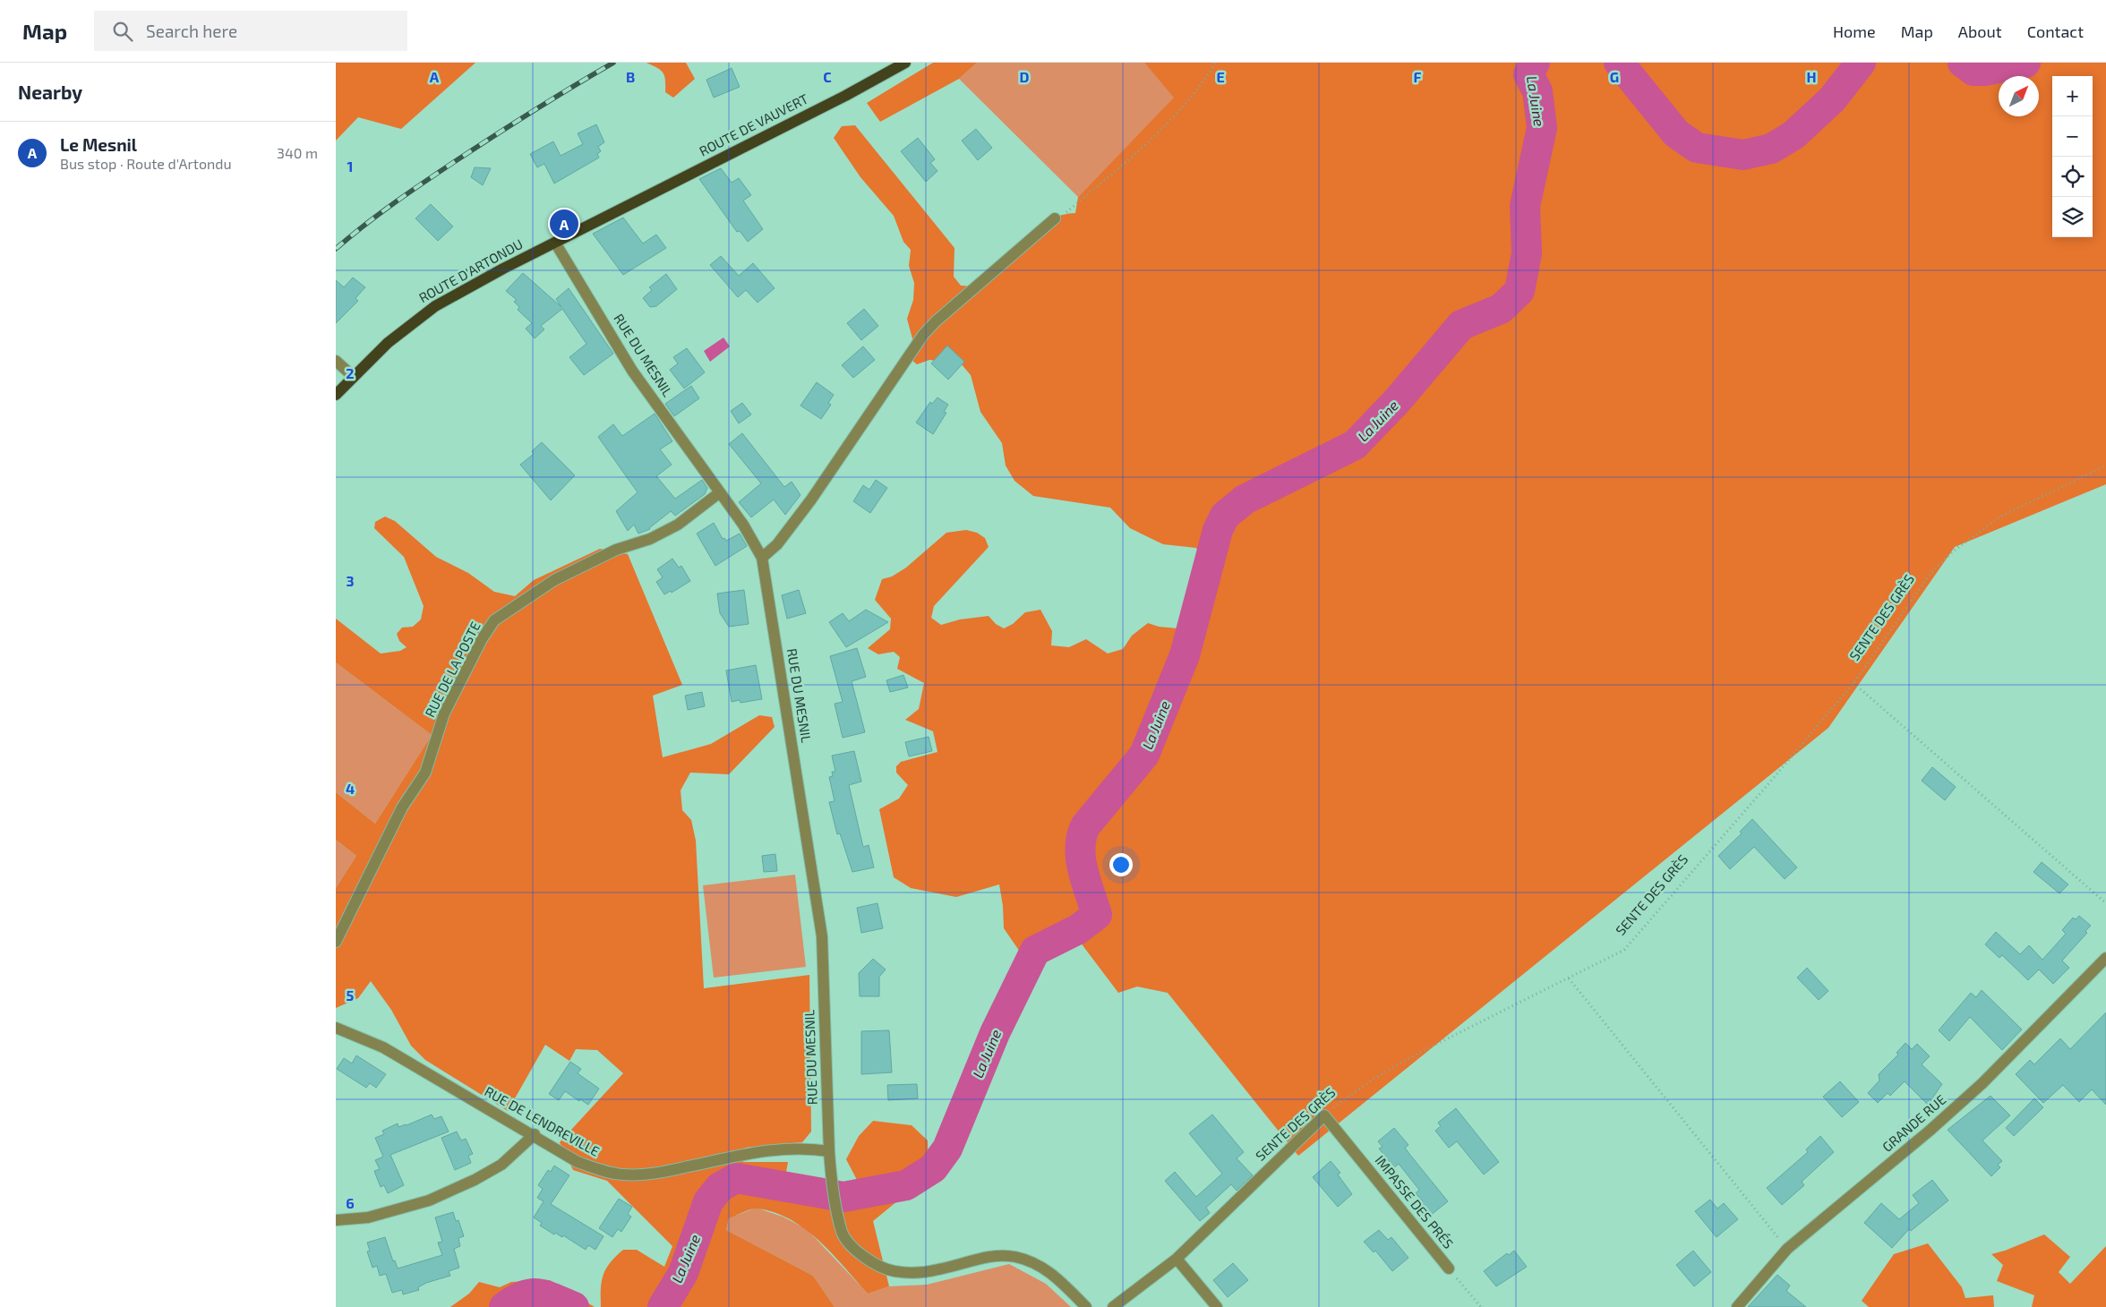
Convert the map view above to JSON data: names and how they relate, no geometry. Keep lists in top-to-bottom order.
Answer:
{
  "streets": {
    "main road": ["ROUTE DE VAUVERT", "ROUTE D'ARTONDU"],
    "street": [
      "RUE DU MESNIL",
      "SENTE DES GRÈS",
      "RUE DE LA POSTE",
      "RUE DE LENDREVILLE",
      "GRANDE RUE",
      "IMPASSE DES PRÉS"
    ]
  },
  "crossings": [
    ["ROUTE DE VAUVERT", "ROUTE D'ARTONDU"],
    ["ROUTE D'ARTONDU", "RUE DU MESNIL"],
    ["RUE DU MESNIL", "RUE DE LA POSTE"],
    ["RUE DU MESNIL", "RUE DE LENDREVILLE"],
    ["SENTE DES GRÈS", "IMPASSE DES PRÉS"]
  ],
  "water": ["La Juine"],
  "north": "top right",
  "page": {
    "header": "Map",
    "search": "Search here",
    "nav": [
      "Home",
      "Map",
      "About",
      "Contact"
    ],
    "heading": "Nearby",
    "map_buttons": ["+", "−"],
    "list": [
      {
        "mark": "A",
        "name": "Le Mesnil",
        "note": "Bus stop · Route d'Artondu",
        "value": "340 m"
      }
    ],
    "pins": "A"
  },
  "grid": {
    "columns": [
      "A",
      "B",
      "C",
      "D",
      "E",
      "F",
      "G",
      "H"
    ],
    "rows": [
      "1",
      "2",
      "3",
      "4",
      "5",
      "6"
    ]
  }
}
